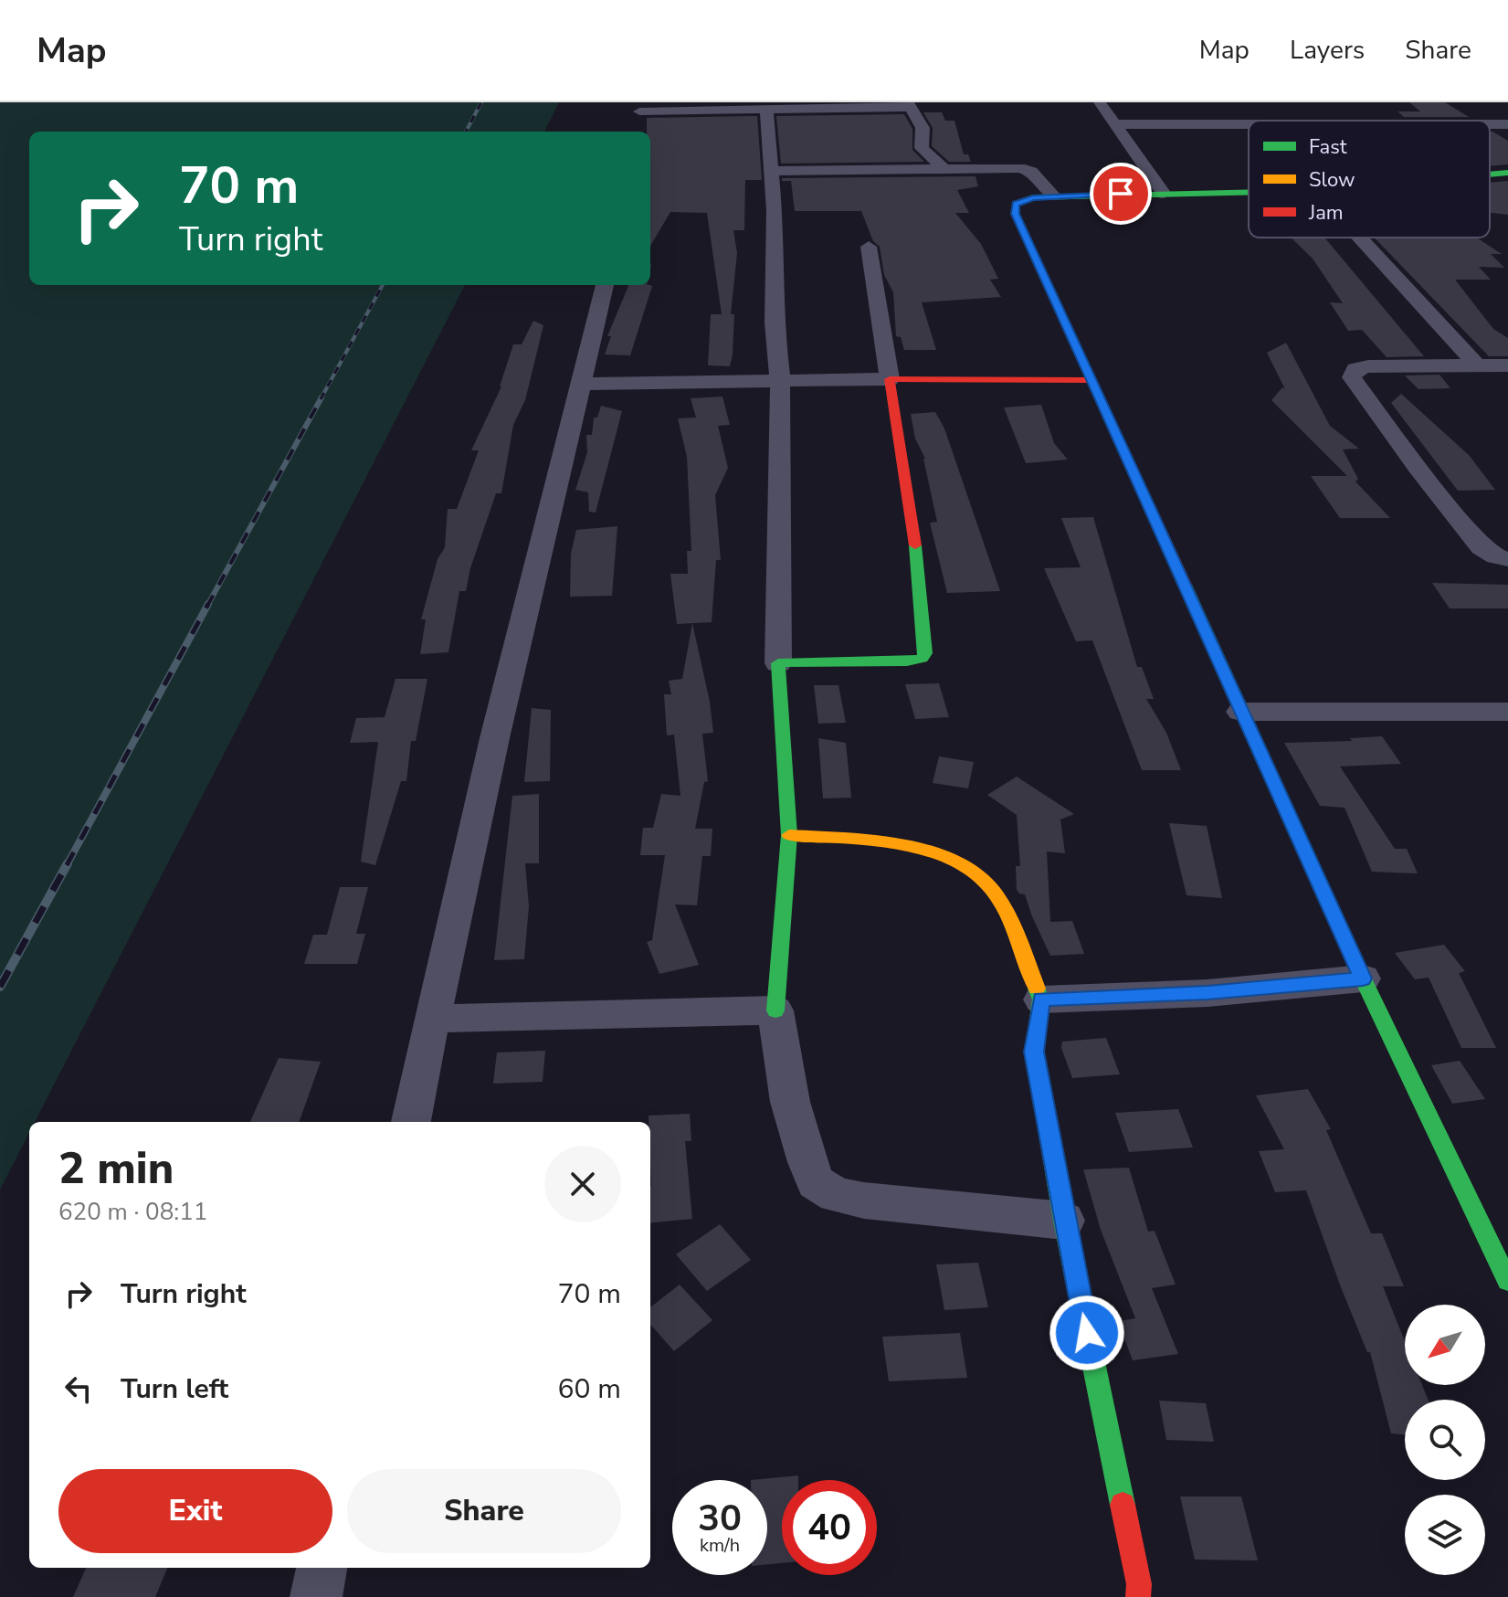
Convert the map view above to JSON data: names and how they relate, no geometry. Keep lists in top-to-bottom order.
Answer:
{
  "legend": ["Fast", "Slow", "Jam"],
  "north": "bottom left",
  "page": {
    "header": "Map",
    "nav": ["Map", "Layers", "Share"],
    "turn": ["70 m", "Turn right"],
    "heading": ["2 min", "620 m · 08:11"],
    "list": [
      {
        "name": "Turn right",
        "value": "70 m"
      },
      {
        "name": "Turn left",
        "value": "60 m"
      }
    ],
    "buttons": ["Exit", "Share"],
    "speed": "30 km/h",
    "limit": "40"
  }
}
